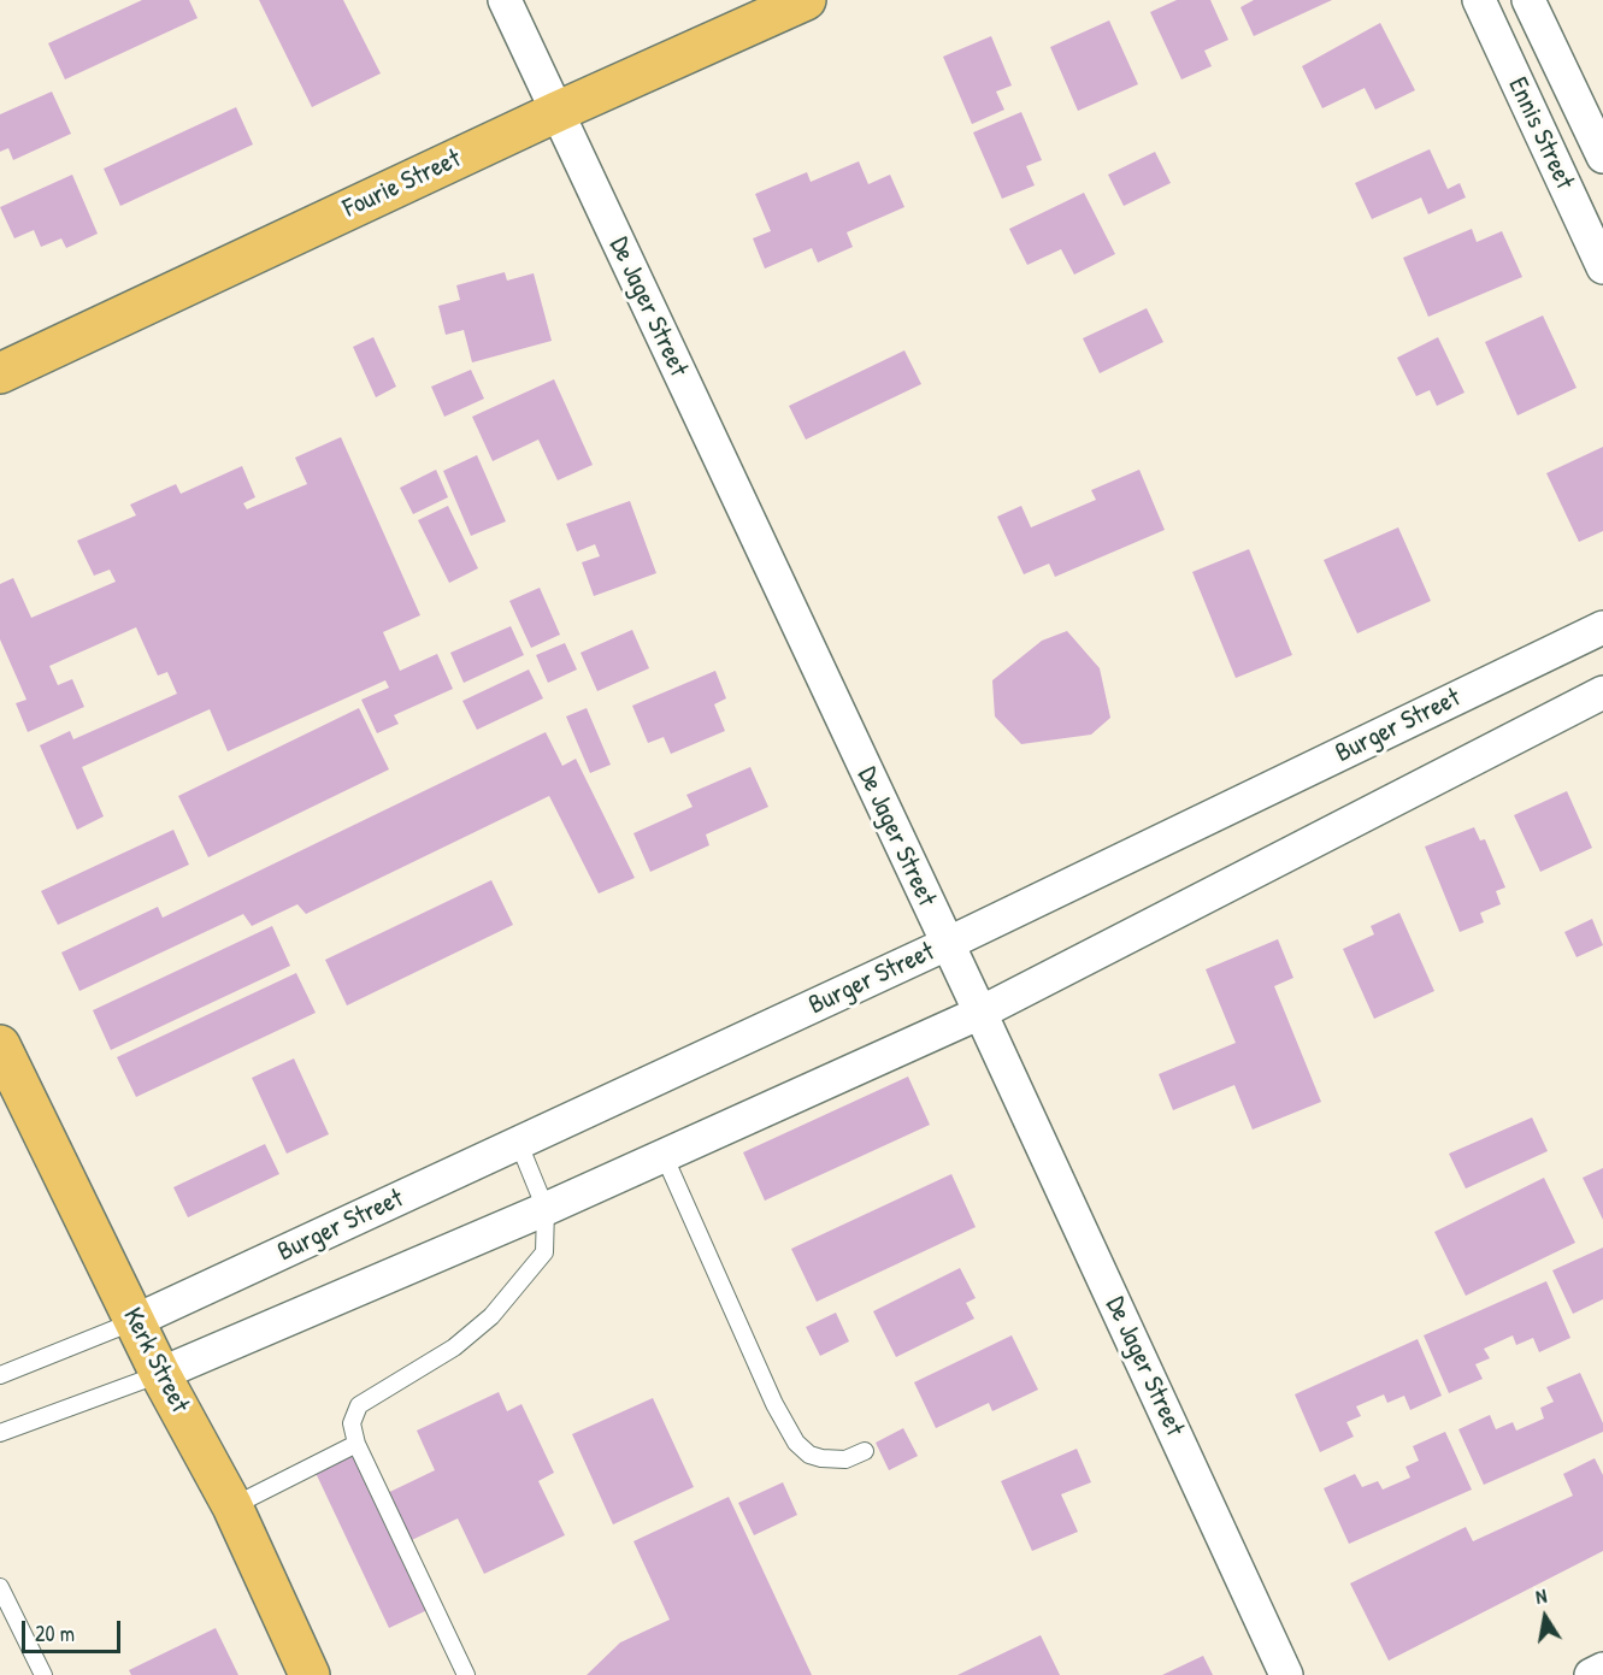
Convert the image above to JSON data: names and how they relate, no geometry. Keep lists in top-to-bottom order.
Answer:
{
  "streets": {
    "highway": ["Fourie Street", "Kerk Street"],
    "street": ["Ennis Street", "De Jager Street", "Burger Street"]
  },
  "crossings": [
    ["Fourie Street", "De Jager Street"],
    ["De Jager Street", "Burger Street"],
    ["Burger Street", "Kerk Street"]
  ],
  "scale_bar": "20 m",
  "north": "top"
}
